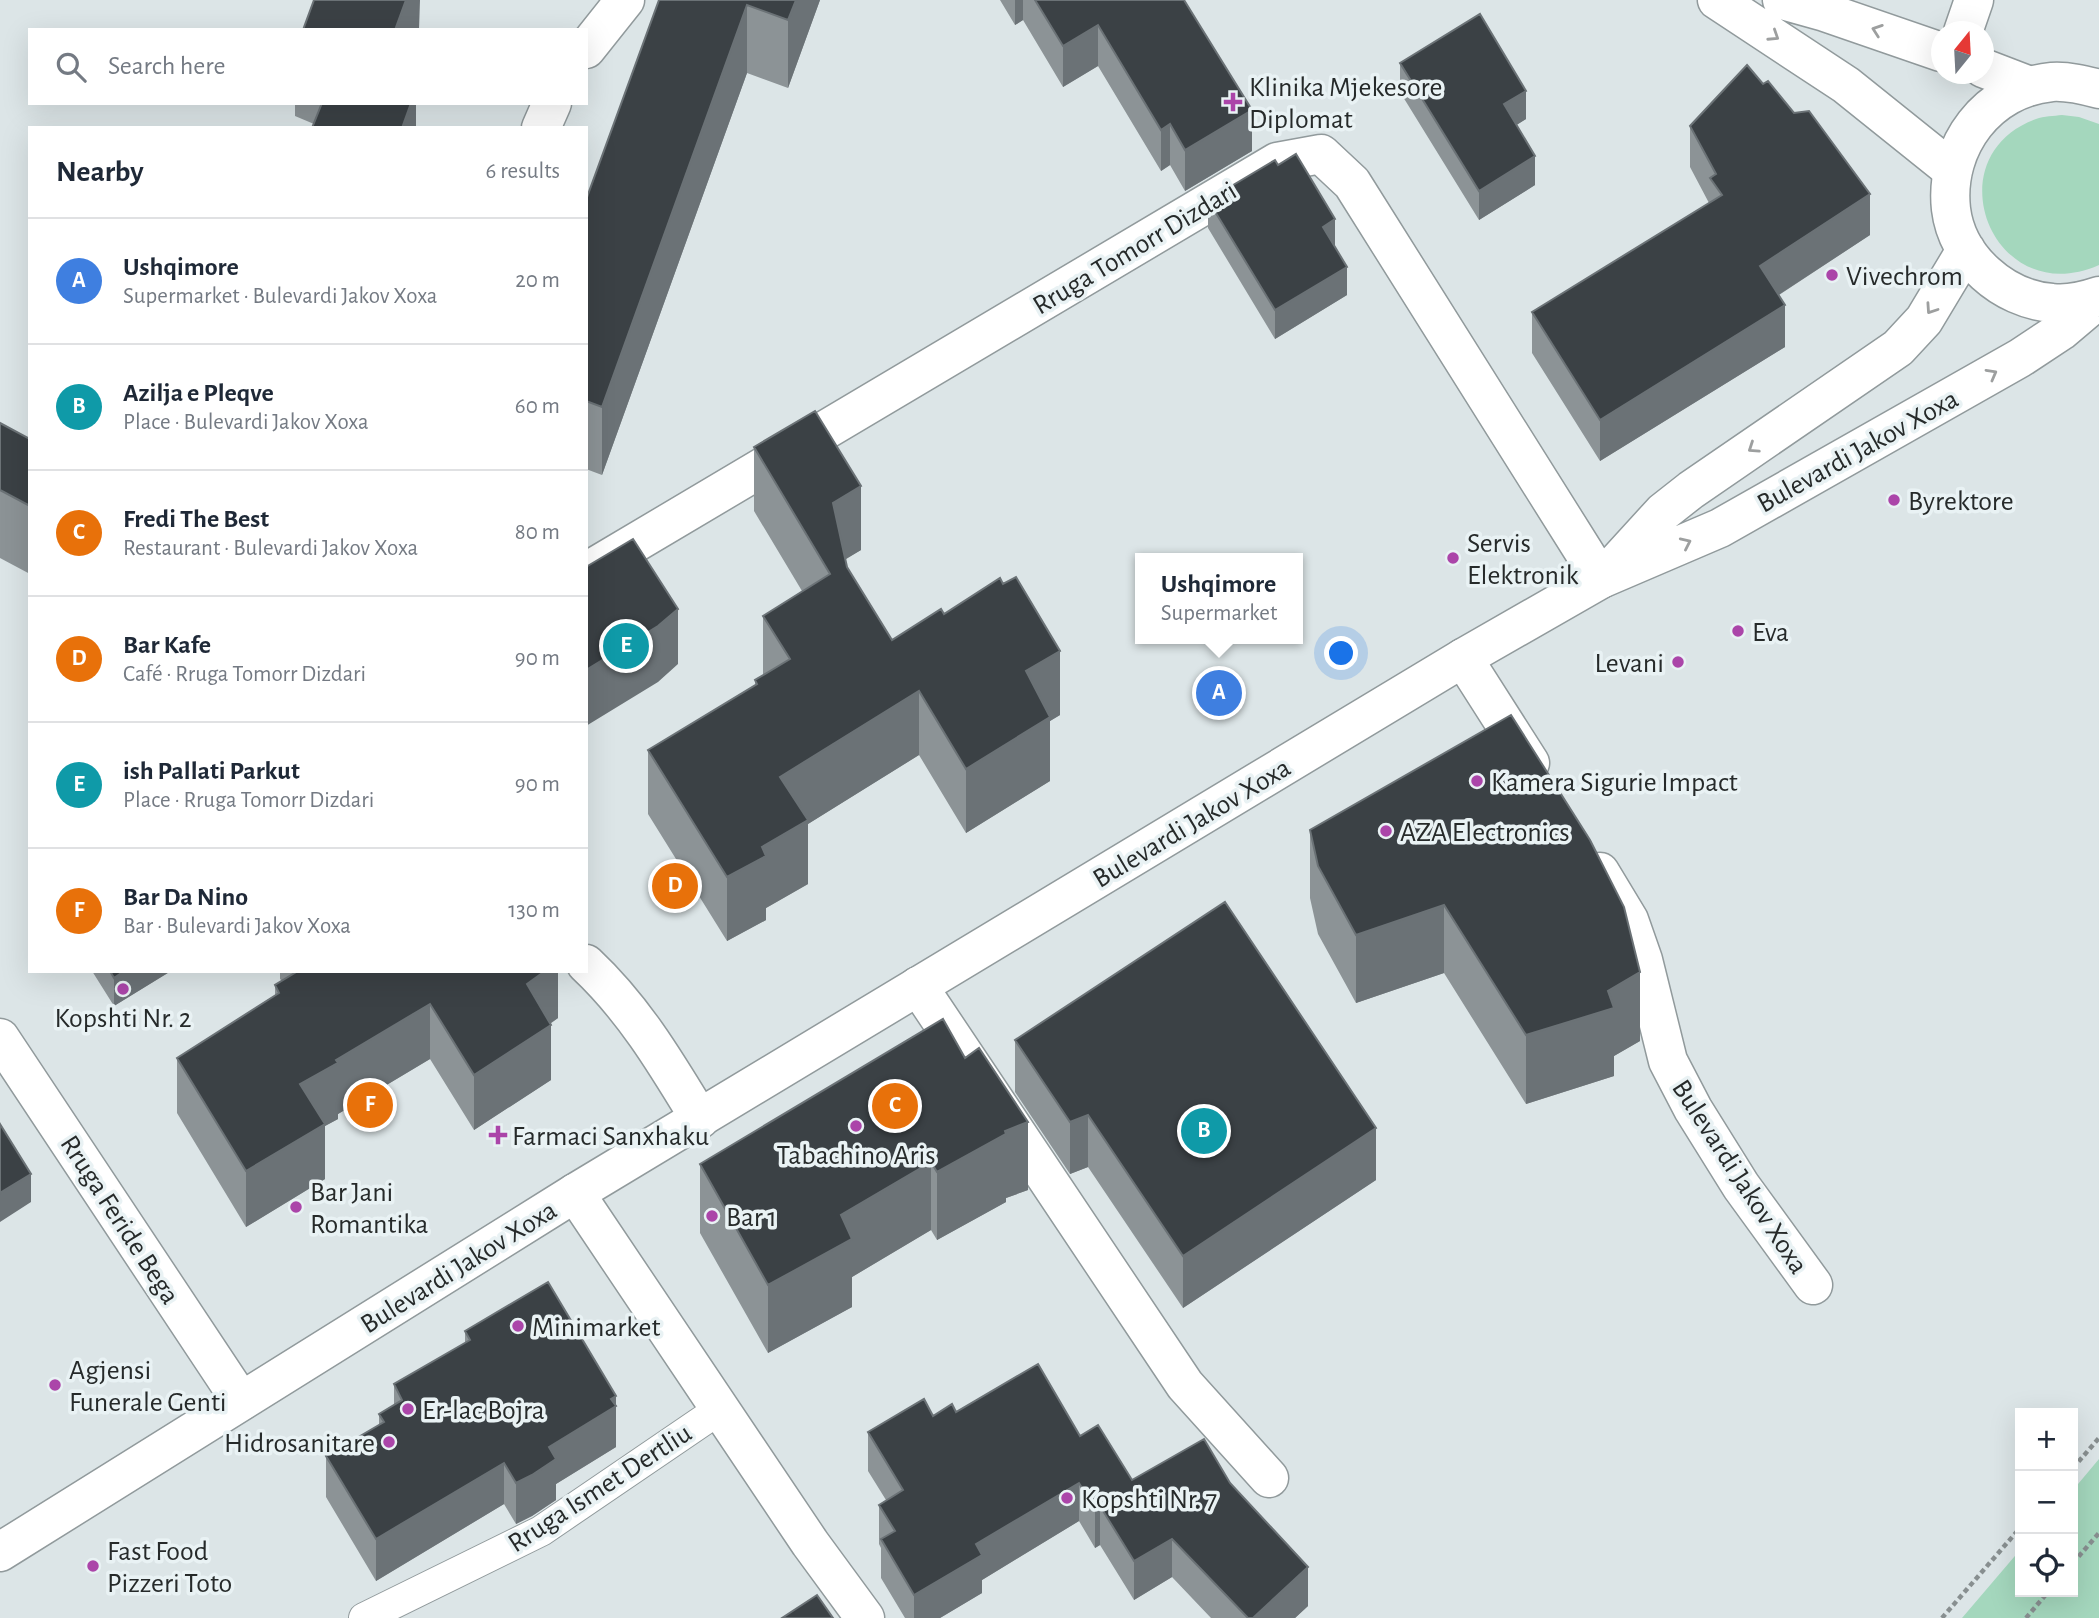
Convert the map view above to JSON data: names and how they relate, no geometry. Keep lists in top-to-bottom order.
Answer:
{
  "streets": {
    "street": [
      "Rruga Tomorr Dizdari",
      "Bulevardi Jakov Xoxa",
      "Rruga Feride Bega",
      "Rruga Ismet Dertliu"
    ]
  },
  "crossings": [
    ["Rruga Tomorr Dizdari", "Bulevardi Jakov Xoxa"],
    ["Bulevardi Jakov Xoxa", "Rruga Feride Bega"],
    ["Bulevardi Jakov Xoxa", "Rruga Ismet Dertliu"]
  ],
  "places": {
    "health": ["Klinika Mjekesore Diplomat", "Farmaci Sanxhaku"],
    "other": [
      "Vivechrom",
      "Byrektore",
      "Servis Elektronik",
      "Eva",
      "Levani",
      "Kamera Sigurie Impact",
      "AZA Electronics",
      "Kopshti Nr. 2",
      "Tabachino Aris",
      "Bar Jani Romantika",
      "Bar 1",
      "Minimarket",
      "Agjensi Funerale Genti",
      "Er-lac Bojra",
      "Hidrosanitare",
      "Kopshti Nr. 7",
      "Fast Food Pizzeri Toto"
    ]
  },
  "north": "top",
  "page": {
    "search": "Search here",
    "heading": ["Nearby", "6 results"],
    "list": [
      {
        "mark": "A",
        "name": "Ushqimore",
        "note": "Supermarket · Bulevardi Jakov Xoxa",
        "value": "20 m"
      },
      {
        "mark": "B",
        "name": "Azilja e Pleqve",
        "note": "Place · Bulevardi Jakov Xoxa",
        "value": "60 m"
      },
      {
        "mark": "C",
        "name": "Fredi The Best",
        "note": "Restaurant · Bulevardi Jakov Xoxa",
        "value": "80 m"
      },
      {
        "mark": "D",
        "name": "Bar Kafe",
        "note": "Café · Rruga Tomorr Dizdari",
        "value": "90 m"
      },
      {
        "mark": "E",
        "name": "ish Pallati Parkut",
        "note": "Place · Rruga Tomorr Dizdari",
        "value": "90 m"
      },
      {
        "mark": "F",
        "name": "Bar Da Nino",
        "note": "Bar · Bulevardi Jakov Xoxa",
        "value": "130 m"
      }
    ],
    "popup": ["Ushqimore", "Supermarket"],
    "pins": [
      "E",
      "A",
      "D",
      "F",
      "C",
      "B"
    ],
    "map_buttons": ["+", "−"]
  }
}
